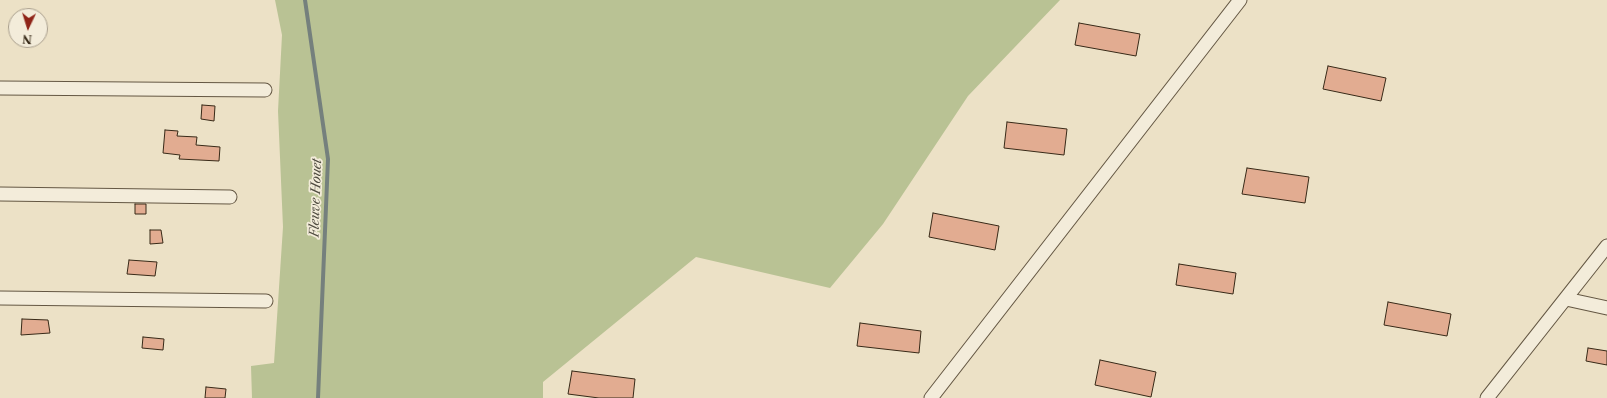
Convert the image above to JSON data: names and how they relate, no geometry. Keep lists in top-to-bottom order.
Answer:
{
  "water": ["Fleuve Houet"],
  "north": "bottom"
}
